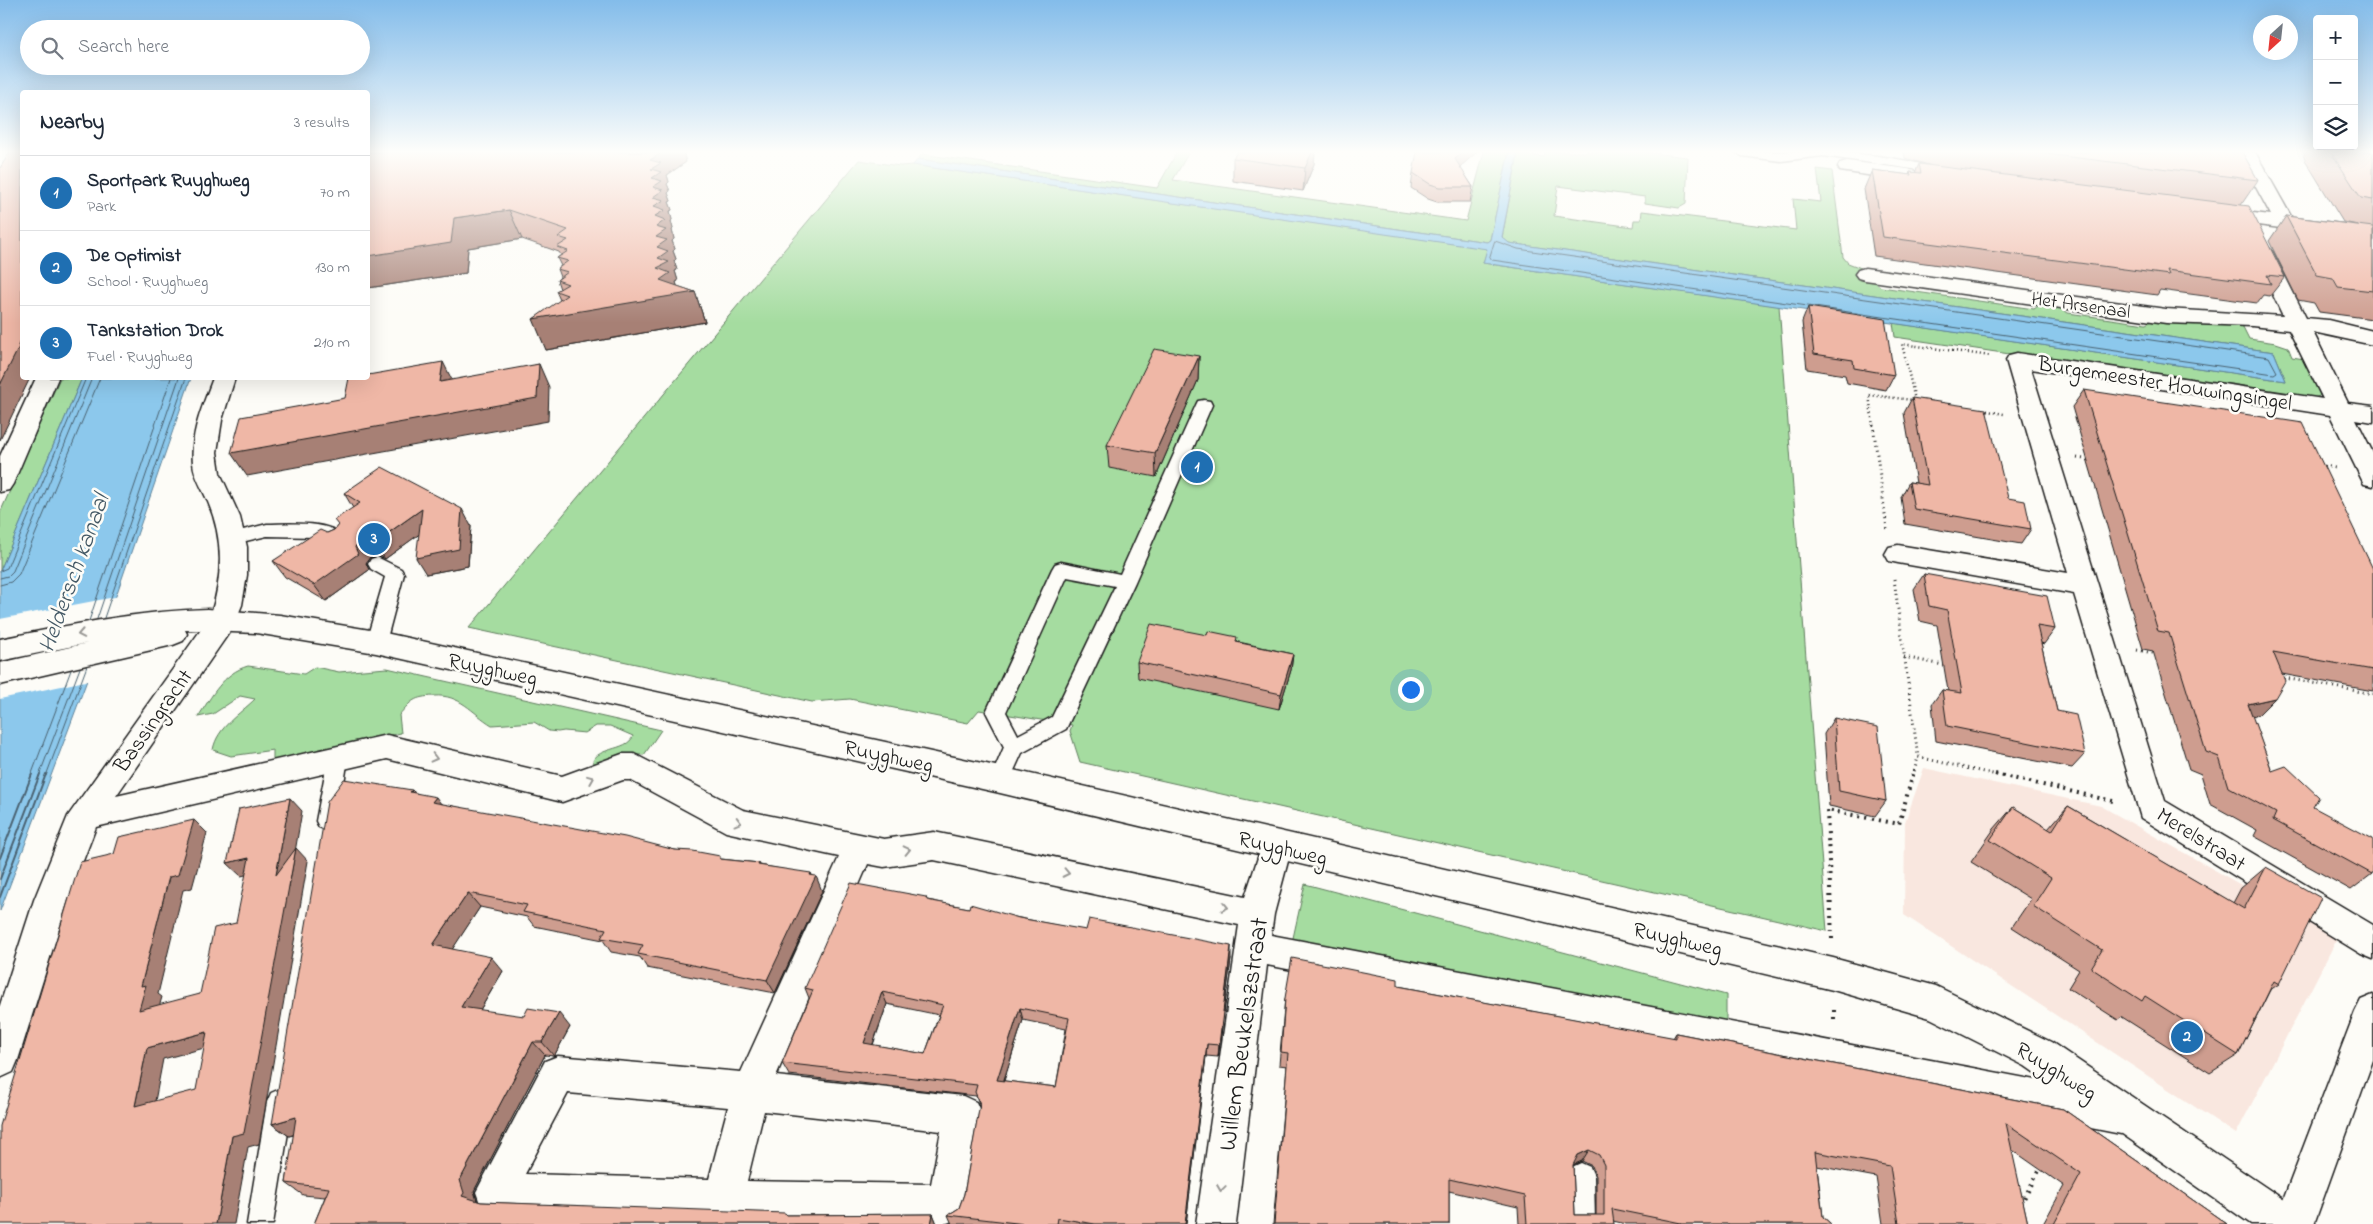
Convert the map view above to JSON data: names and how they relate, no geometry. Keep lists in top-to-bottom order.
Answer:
{
  "streets": {
    "street": [
      "Het Arsenaal",
      "Burgemeester Houwingsingel",
      "Ruyghweg",
      "Bassingracht",
      "Merelstraat",
      "Willem Beukelszstraat"
    ]
  },
  "crossings": [
    ["Burgemeester Houwingsingel", "Merelstraat"],
    ["Ruyghweg", "Bassingracht"],
    ["Ruyghweg", "Willem Beukelszstraat"]
  ],
  "one_way": ["Willem Beukelszstraat"],
  "water": ["Heldersch kanaal"],
  "north": "bottom left",
  "page": {
    "map_buttons": ["+", "−"],
    "search": "Search here",
    "heading": ["Nearby", "3 results"],
    "list": [
      {
        "mark": "1",
        "name": "Sportpark Ruyghweg",
        "note": "Park",
        "value": "70 m"
      },
      {
        "mark": "2",
        "name": "De Optimist",
        "note": "School · Ruyghweg",
        "value": "130 m"
      },
      {
        "mark": "3",
        "name": "Tankstation Drok",
        "note": "Fuel · Ruyghweg",
        "value": "210 m"
      }
    ],
    "pins": ["1", "3", "2"]
  }
}
